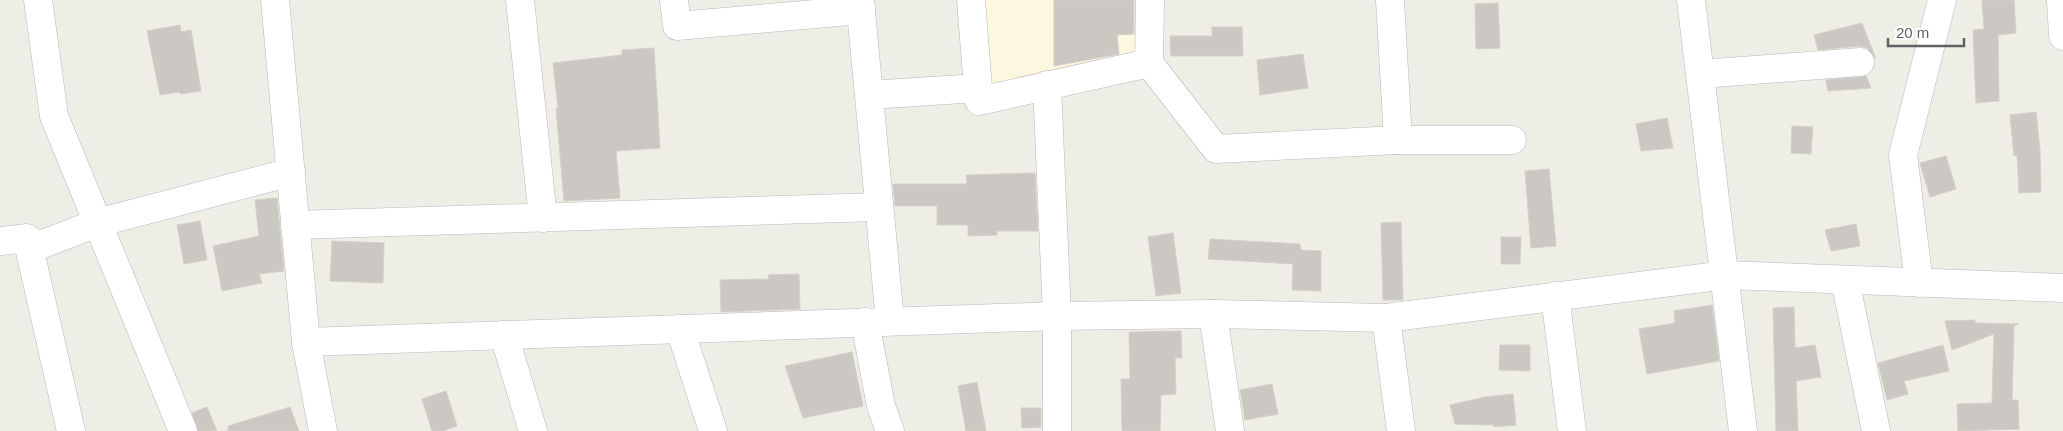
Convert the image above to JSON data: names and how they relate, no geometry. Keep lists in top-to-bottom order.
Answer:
{
  "scale_bar": "20 m"
}
